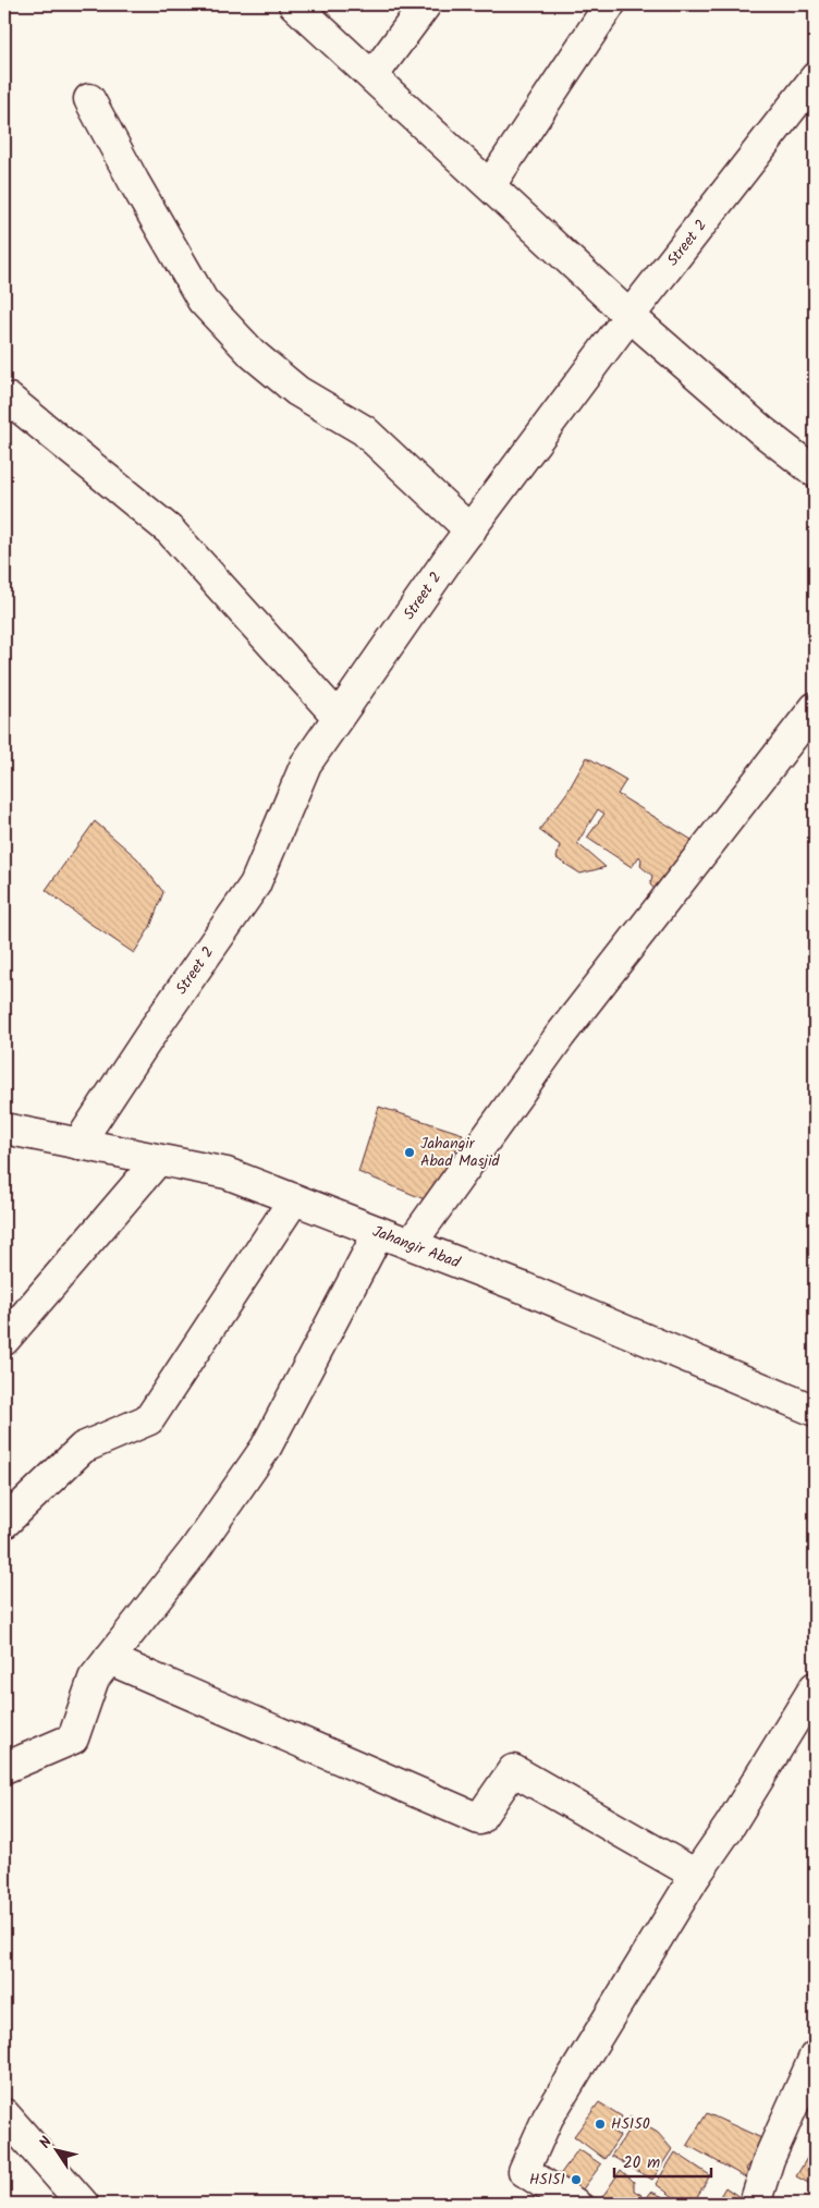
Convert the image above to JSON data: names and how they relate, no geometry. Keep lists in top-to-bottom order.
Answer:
{
  "streets": {
    "street": ["Street 2", "Jahangir Abad"]
  },
  "crossings": [
    ["Street 2", "Jahangir Abad"]
  ],
  "places": ["Jahangir Abad Masjid", "HS150", "HS151"],
  "scale_bar": "20 m",
  "north": "top left"
}
